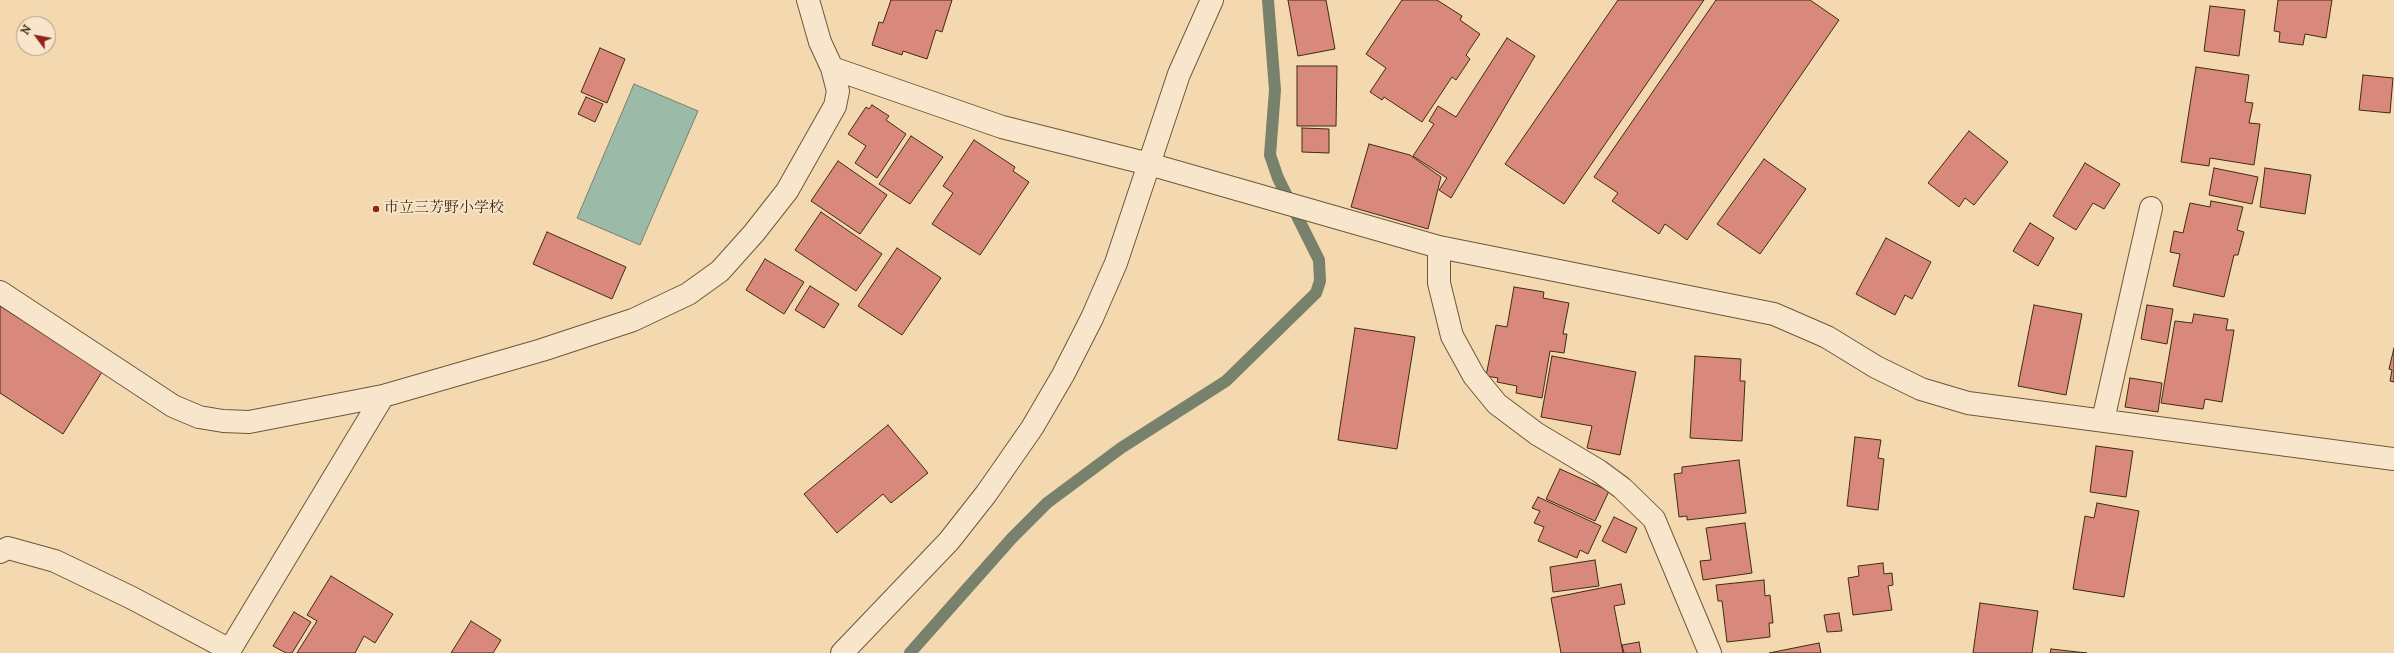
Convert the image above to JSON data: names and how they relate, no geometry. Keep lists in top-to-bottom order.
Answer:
{
  "places": ["市立三芳野小学校"],
  "north": "top left"
}
